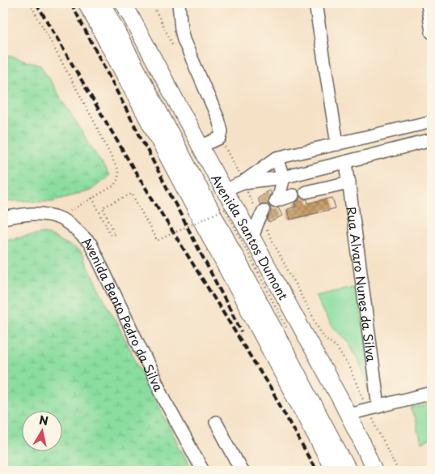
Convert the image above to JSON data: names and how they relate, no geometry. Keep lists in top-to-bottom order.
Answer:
{
  "streets": {
    "main road": ["Avenida Santos Dumont"],
    "street": ["Rua Alvaro Nunes da Silva", "Avenida Bento Pedro da Silva"]
  },
  "north": "top"
}
